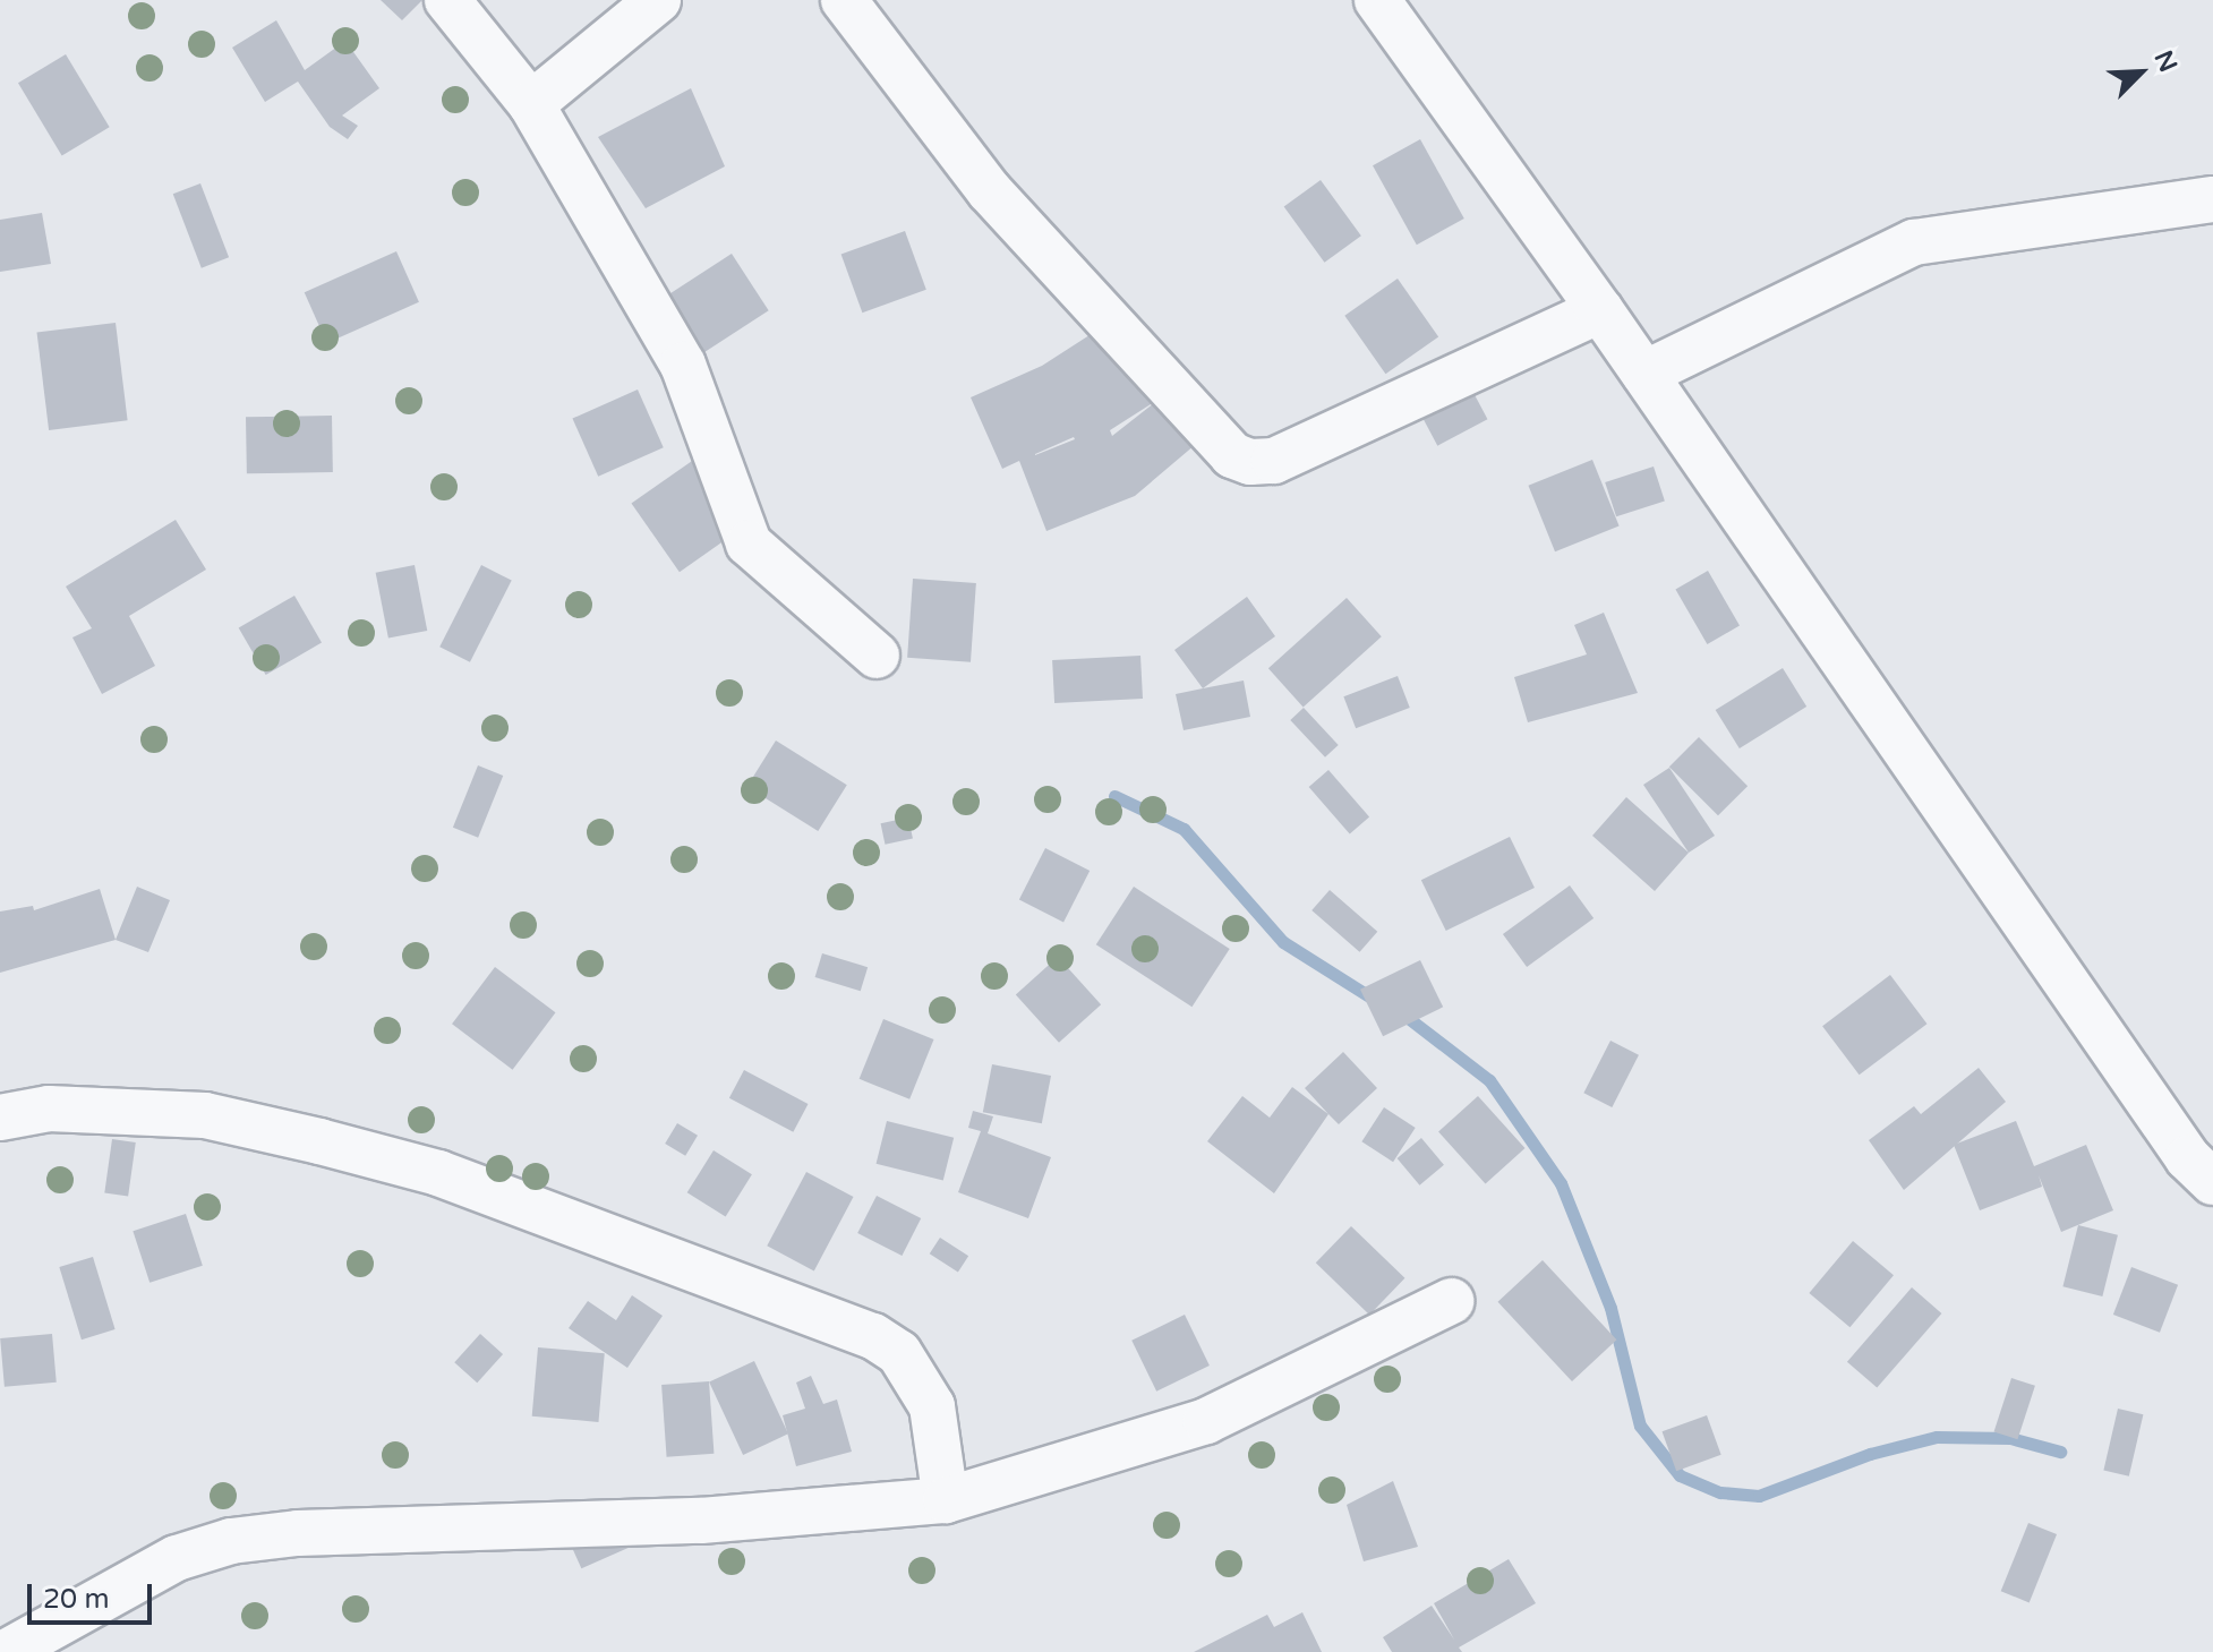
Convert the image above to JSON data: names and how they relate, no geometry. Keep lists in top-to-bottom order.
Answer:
{
  "scale_bar": "20 m",
  "north": "top right"
}
